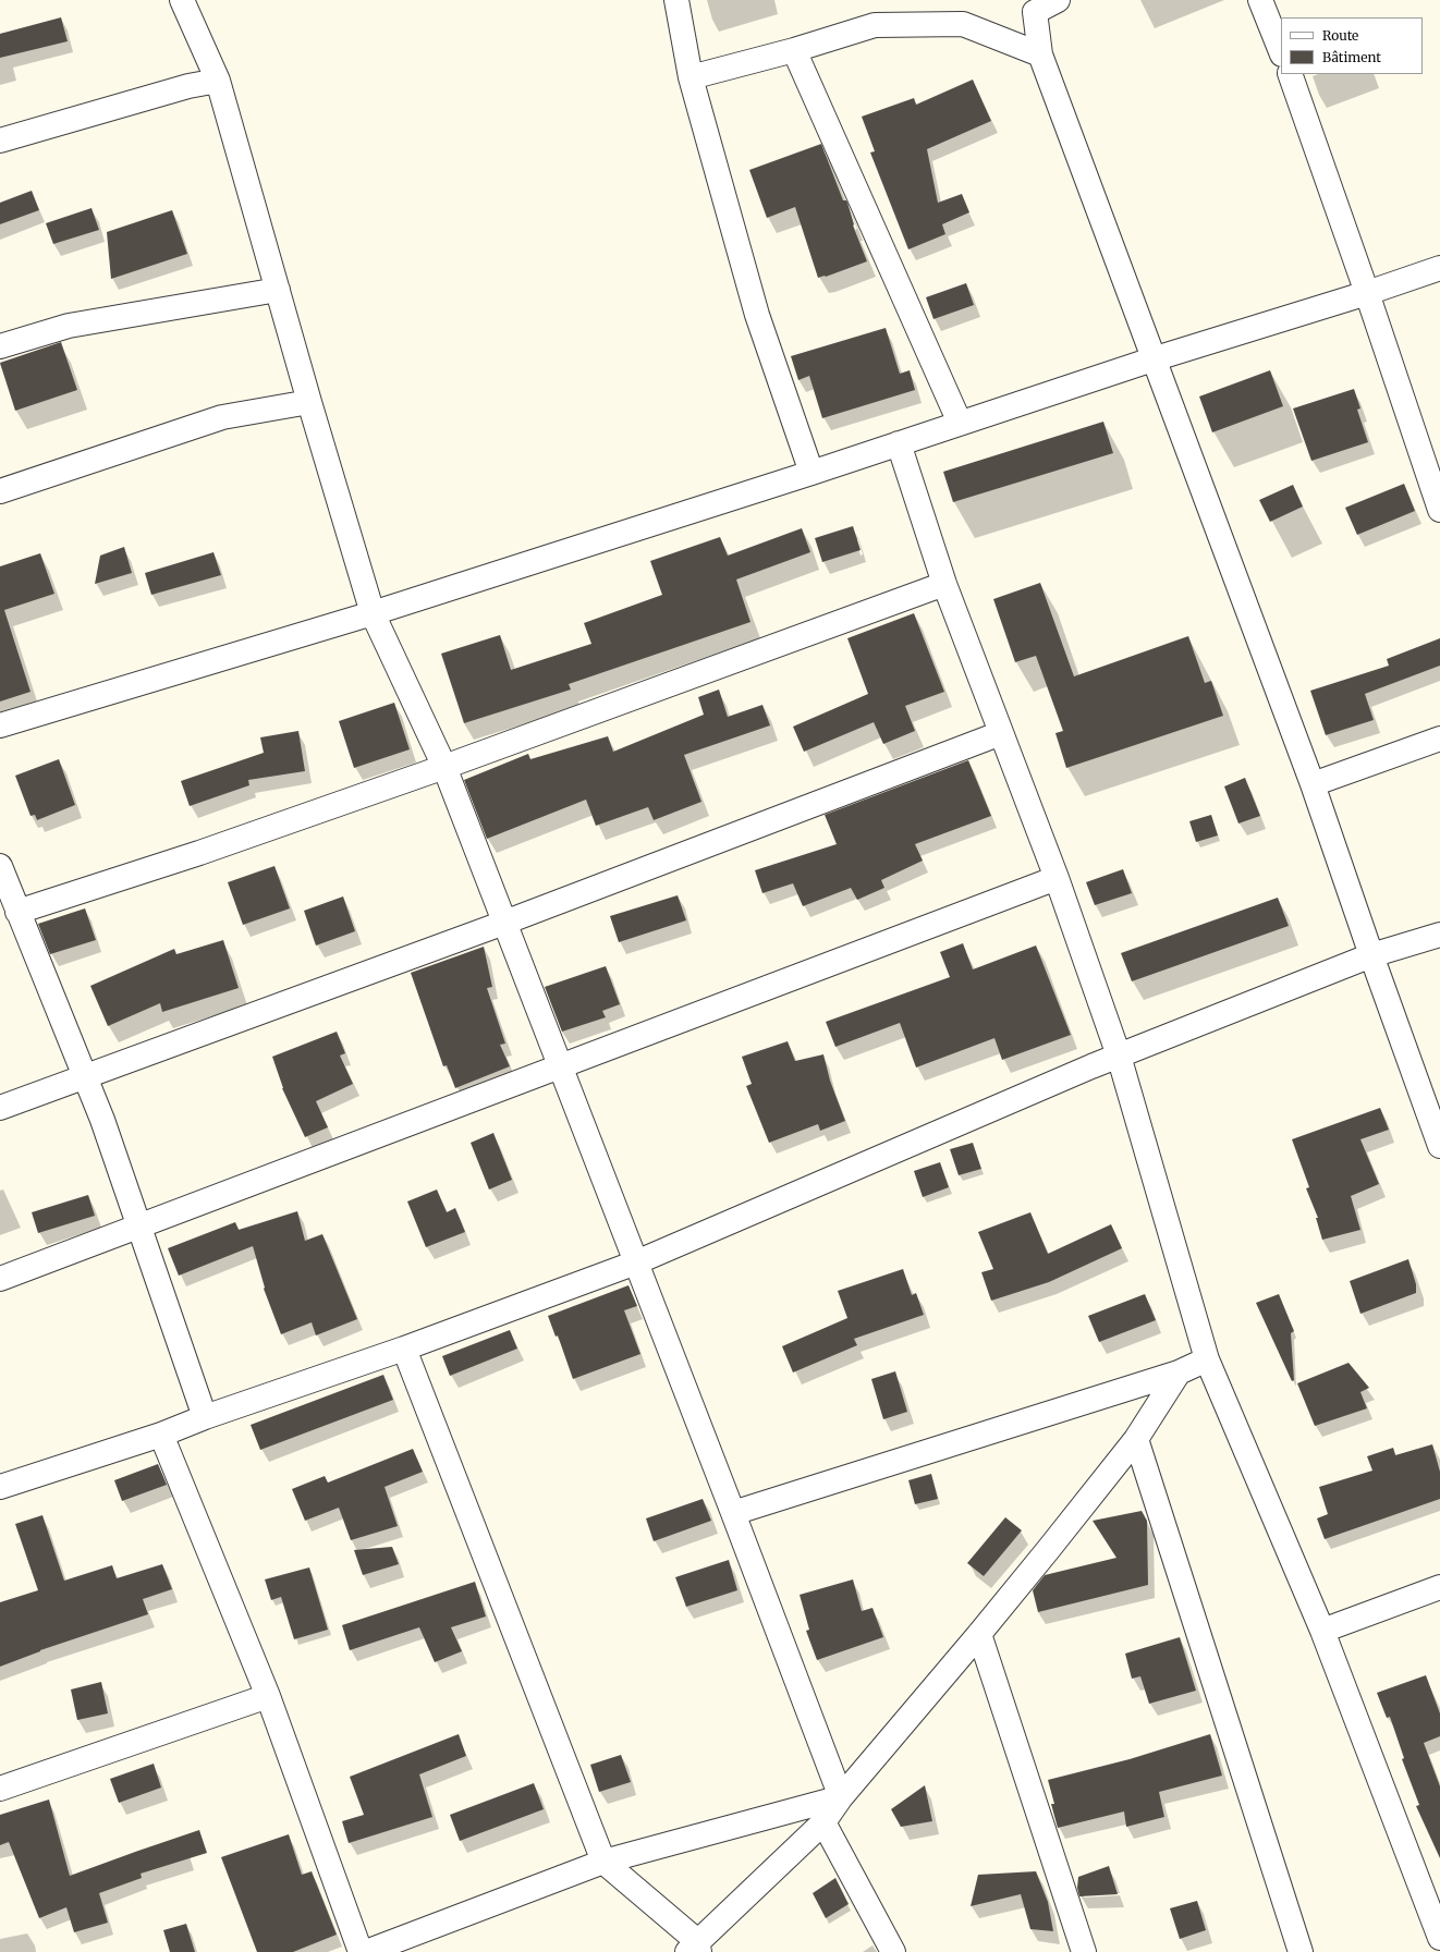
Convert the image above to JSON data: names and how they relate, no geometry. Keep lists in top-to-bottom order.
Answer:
{
  "legend": ["Route", "Bâtiment"]
}
